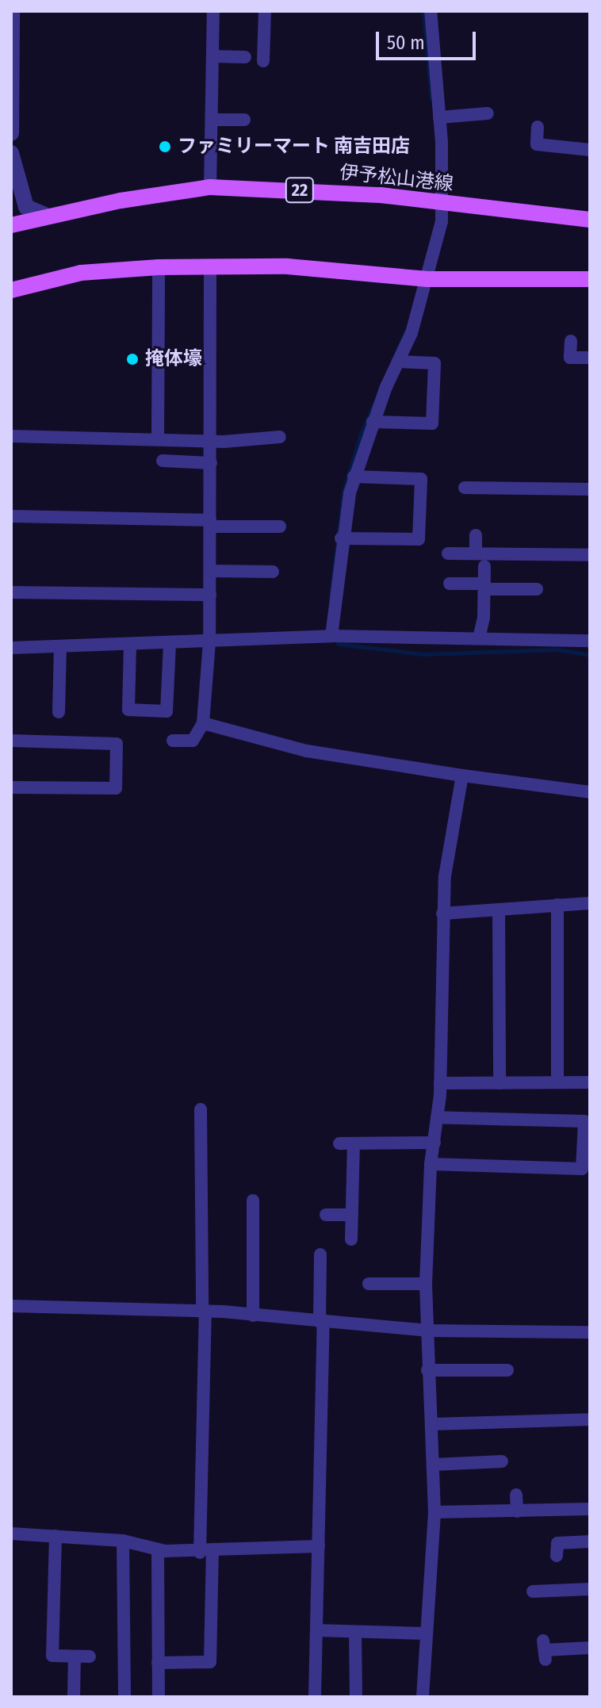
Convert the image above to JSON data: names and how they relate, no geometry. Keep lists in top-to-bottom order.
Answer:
{
  "streets": {
    "main road": ["伊予松山港線", "22"]
  },
  "places": ["ファミリーマート 南吉田店", "掩体壕"],
  "scale_bar": "50 m"
}
